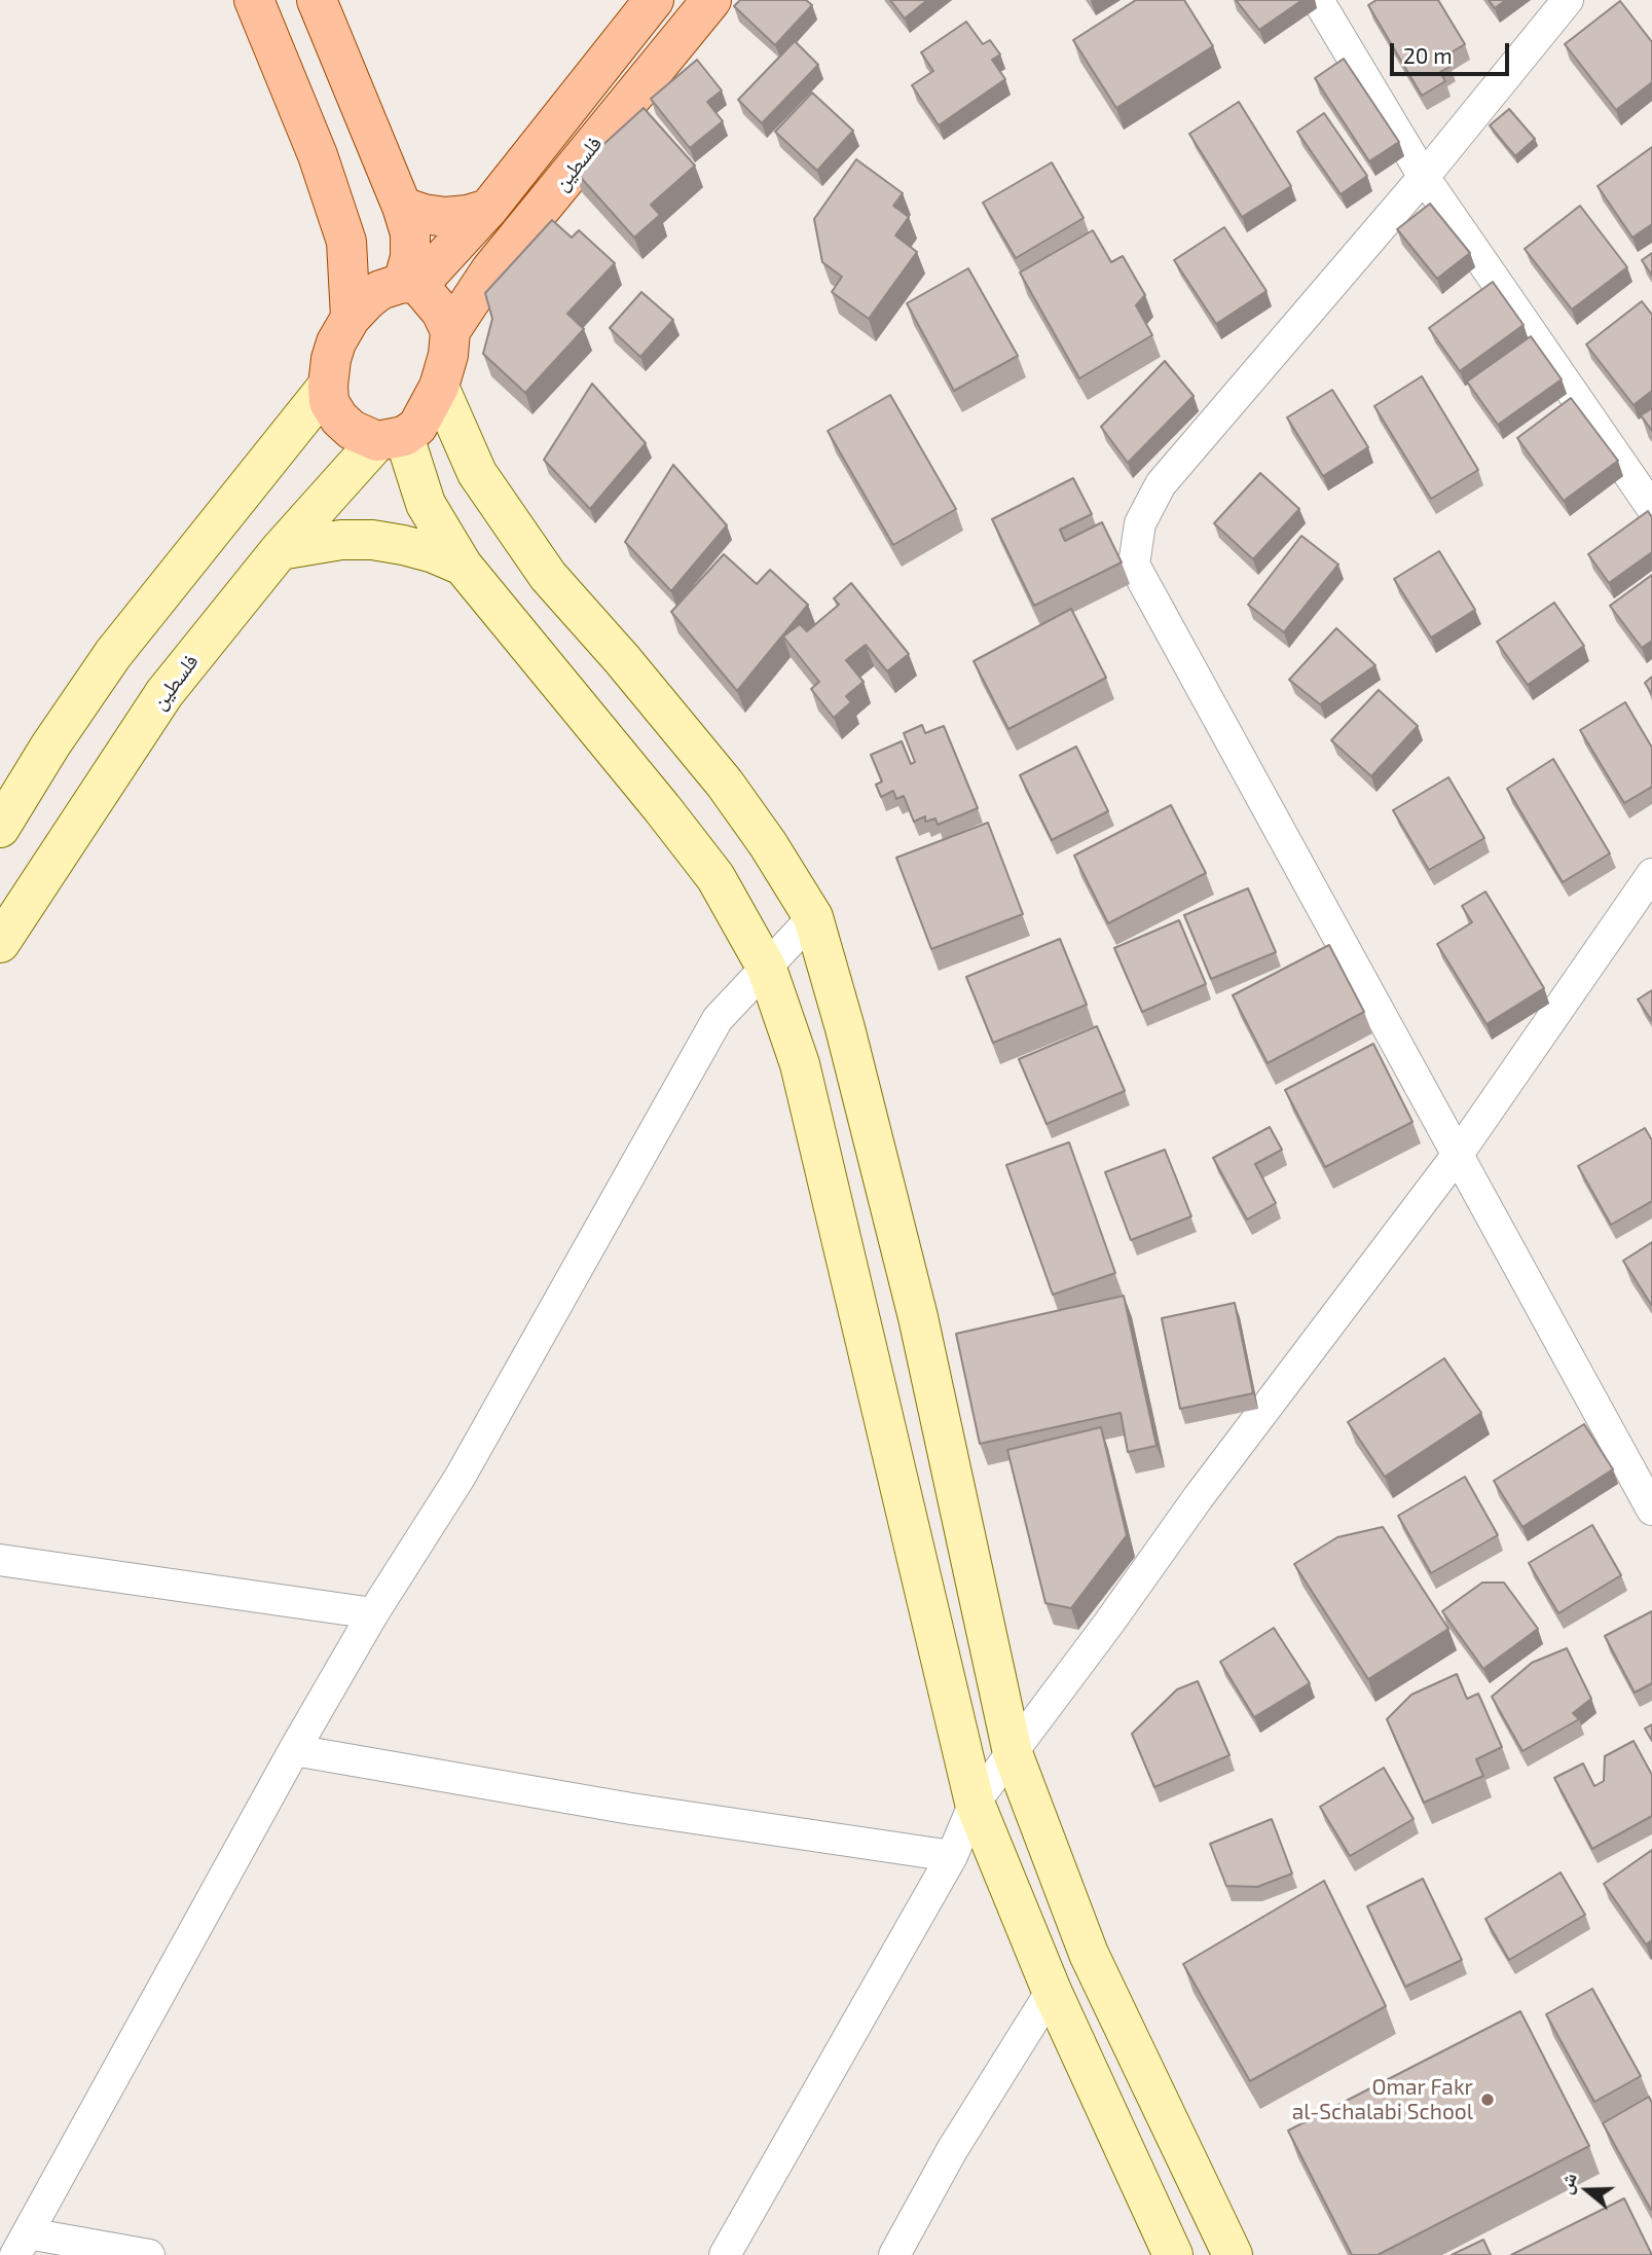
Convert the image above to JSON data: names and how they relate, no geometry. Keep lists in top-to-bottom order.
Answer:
{
  "streets": {
    "main road": ["فلسطين"]
  },
  "places": ["Omar Fakr al-Schalabi School"],
  "scale_bar": "20 m",
  "north": "left"
}
